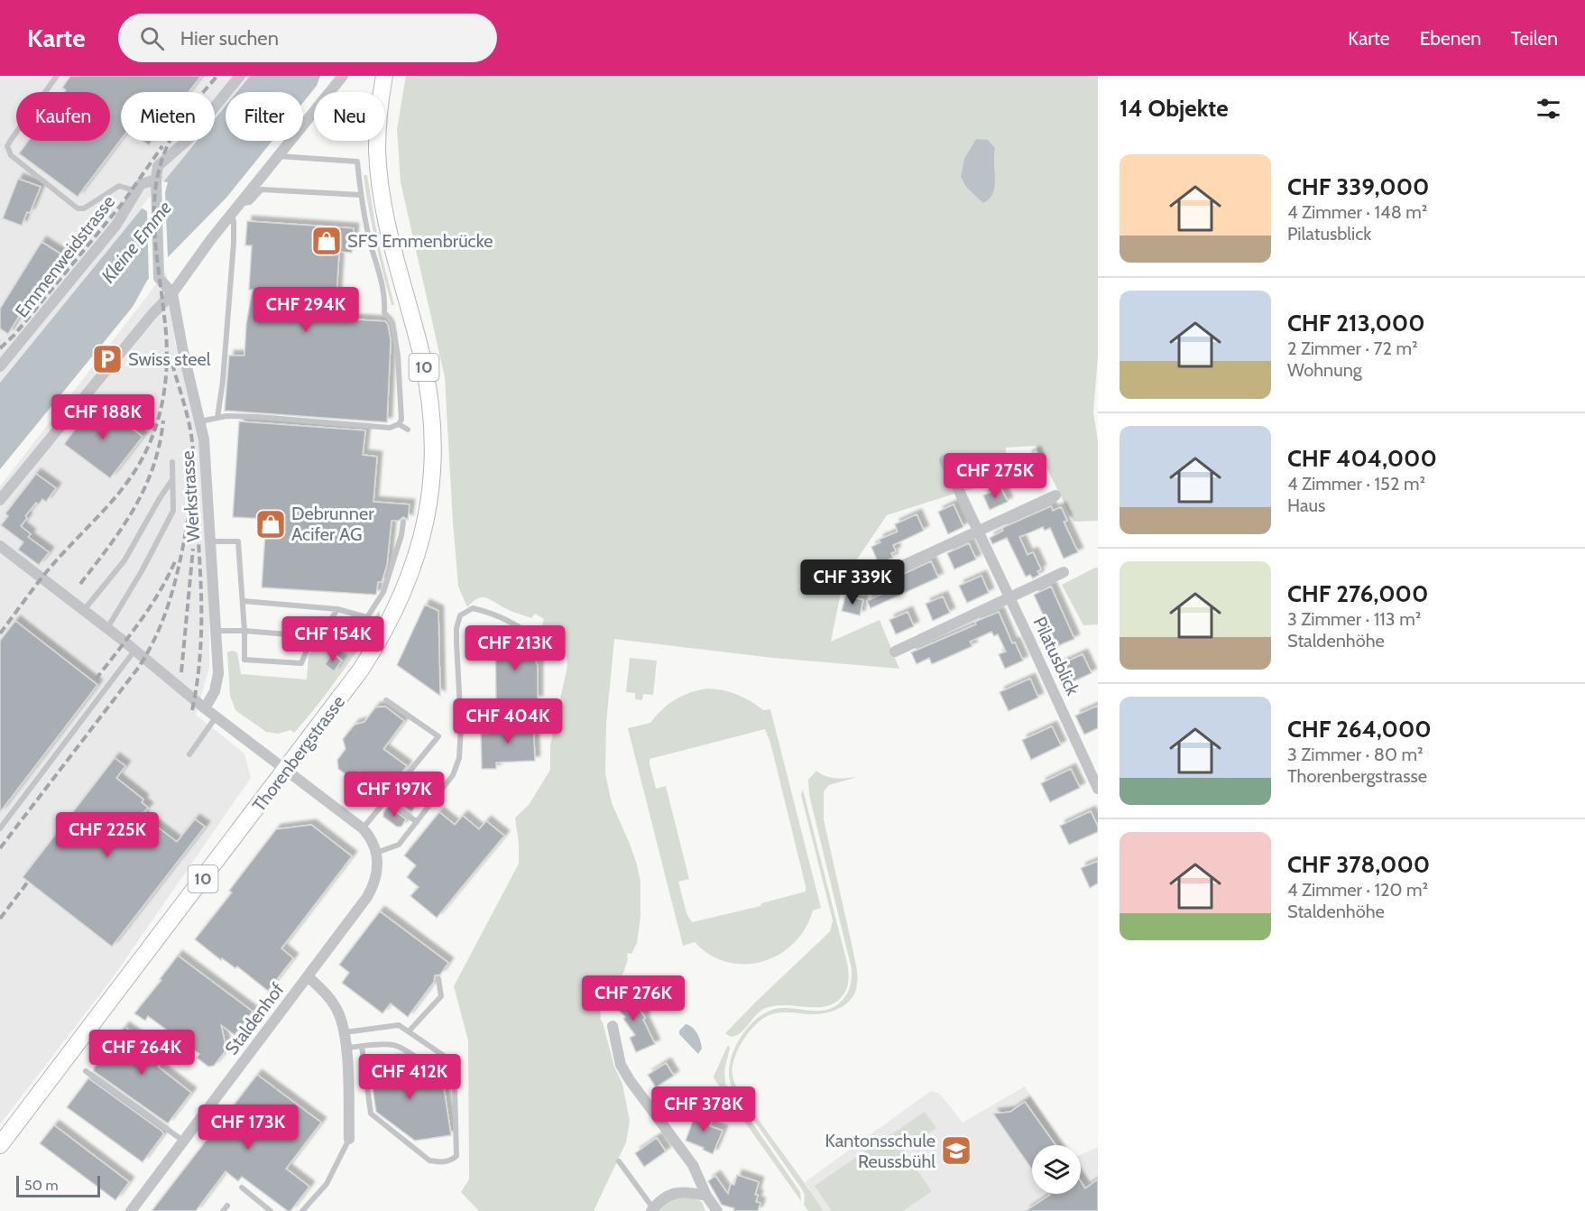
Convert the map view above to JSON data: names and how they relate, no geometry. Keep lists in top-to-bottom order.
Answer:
{
  "streets": {
    "main road": ["10", "Thorenbergstrasse"],
    "street": [
      "Emmenweidstrasse",
      "Werkstrasse",
      "Pilatusblick",
      "Staldenhof"
    ]
  },
  "water": ["Kleine Emme"],
  "places": {
    "shop": ["SFS Emmenbrücke", "Debrunner Acifer AG"],
    "parking": ["Swiss steel"],
    "school or university": ["Kantonsschule Reussbühl"]
  },
  "scale_bar": "50 m",
  "page": {
    "header": "Karte",
    "search": "Hier suchen",
    "nav": ["Karte", "Ebenen", "Teilen"],
    "heading": "14 Objekte",
    "chip": [
      "Kaufen",
      "Mieten",
      "Filter",
      "Neu"
    ],
    "list": [
      {
        "name": "CHF 339,000",
        "note": "4 Zimmer · 148 m² · Pilatusblick"
      },
      {
        "name": "CHF 213,000",
        "note": "2 Zimmer · 72 m² · Wohnung"
      },
      {
        "name": "CHF 404,000",
        "note": "4 Zimmer · 152 m² · Haus"
      },
      {
        "name": "CHF 276,000",
        "note": "3 Zimmer · 113 m² · Staldenhöhe"
      },
      {
        "name": "CHF 264,000",
        "note": "3 Zimmer · 80 m² · Thorenbergstrasse"
      },
      {
        "name": "CHF 378,000",
        "note": "4 Zimmer · 120 m² · Staldenhöhe"
      }
    ],
    "price": [
      "CHF 294K",
      "CHF 188K",
      "CHF 275K",
      "CHF 339K",
      "CHF 154K",
      "CHF 213K",
      "CHF 404K",
      "CHF 197K",
      "CHF 225K",
      "CHF 276K",
      "CHF 264K",
      "CHF 412K",
      "CHF 378K",
      "CHF 173K"
    ],
    "scale": "50 m"
  }
}
